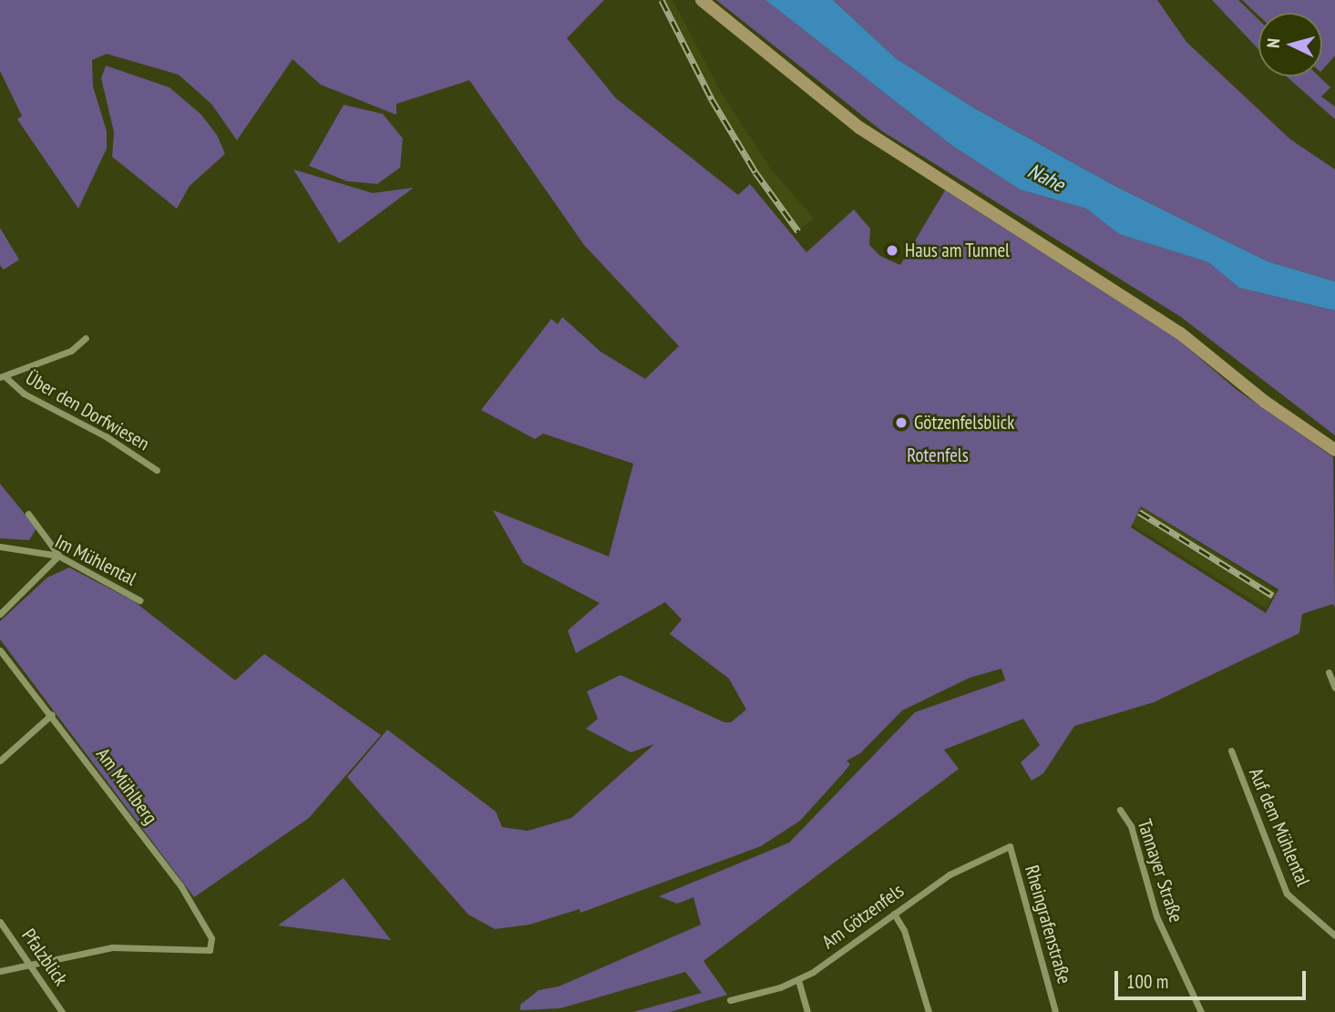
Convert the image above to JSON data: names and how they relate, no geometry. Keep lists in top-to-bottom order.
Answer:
{
  "streets": {
    "street": [
      "Über den Dorfwiesen",
      "Im Mühlental",
      "Am Mühlberg",
      "Auf dem Mühlental",
      "Tannayer Straße",
      "Am Götzenfels",
      "Rheingrafenstraße",
      "Pfalzblick"
    ]
  },
  "crossings": [
    ["Am Mühlberg", "Pfalzblick"],
    ["Am Götzenfels", "Rheingrafenstraße"]
  ],
  "water": ["Nahe"],
  "parks": ["Rotenfels"],
  "places": ["Haus am Tunnel", "Götzenfelsblick"],
  "scale_bar": "100 m",
  "north": "left"
}
